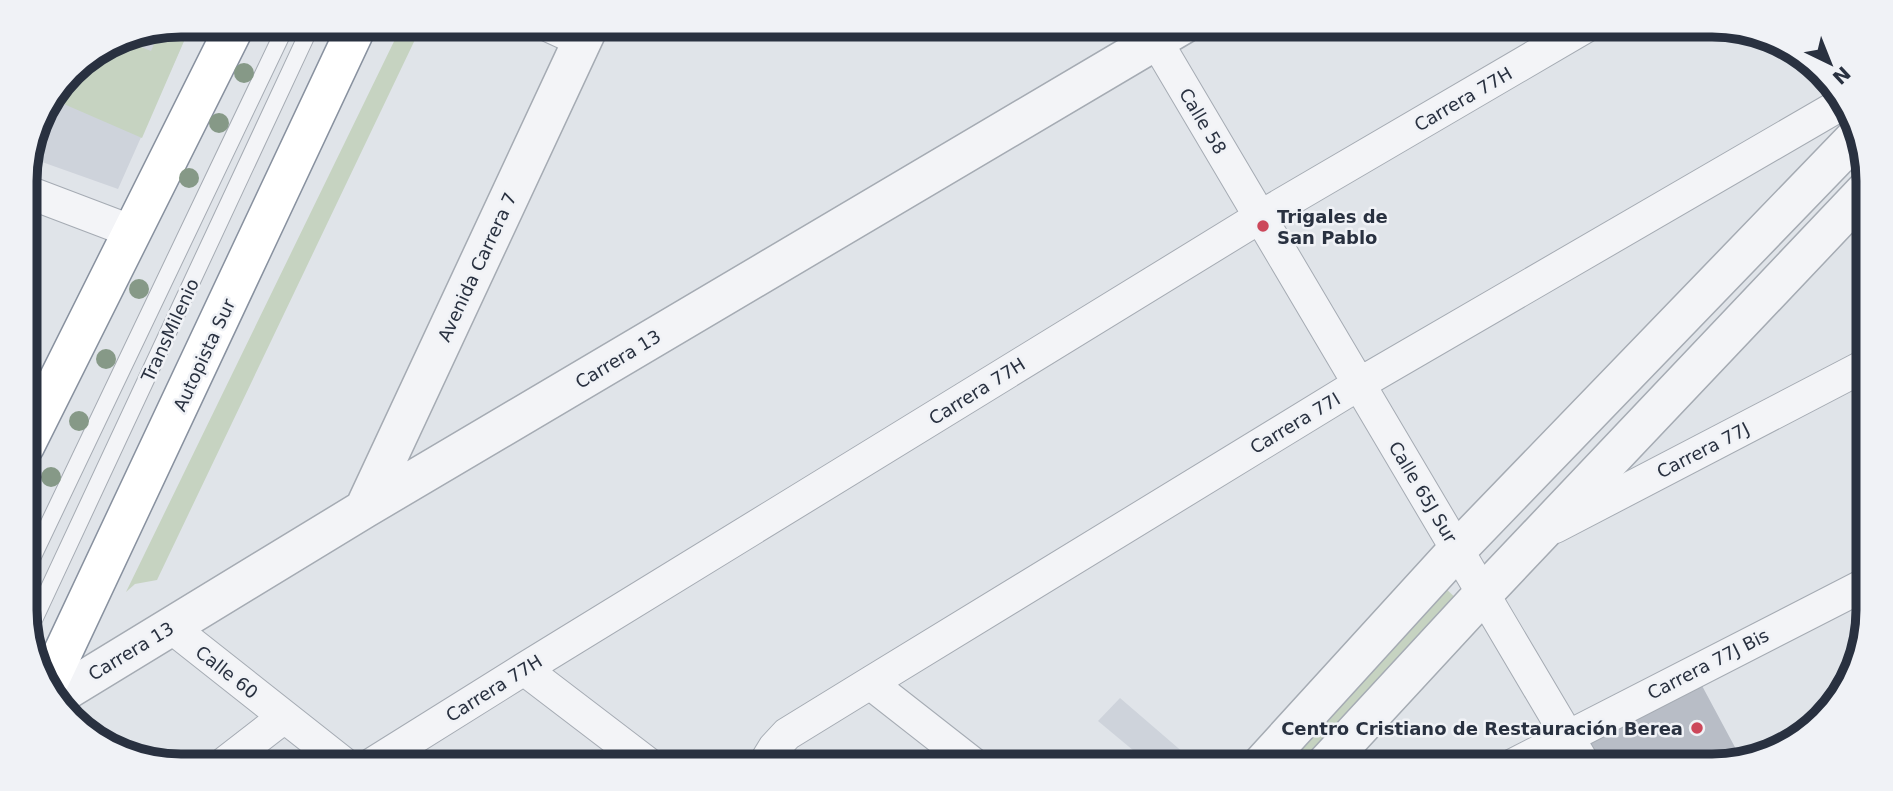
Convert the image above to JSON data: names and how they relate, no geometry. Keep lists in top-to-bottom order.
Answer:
{
  "streets": {
    "highway": ["Autopista Sur"],
    "street": [
      "Carrera 77H",
      "Calle 58",
      "Avenida Carrera 7",
      "Carrera 13",
      "Carrera 77I",
      "Carrera 77J",
      "Calle 65J Sur",
      "Carrera 77J Bis",
      "Calle 60"
    ],
    "lane": ["TransMilenio"]
  },
  "crossings": [
    ["Carrera 77H", "Calle 58"],
    ["Carrera 77H", "Calle 65J Sur"],
    ["Calle 58", "Calle 65J Sur"],
    ["Avenida Carrera 7", "Carrera 13"],
    ["Carrera 13", "Calle 60"],
    ["Carrera 77I", "Calle 65J Sur"],
    ["Calle 65J Sur", "Carrera 77J Bis"]
  ],
  "places": ["Trigales de San Pablo", "Centro Cristiano de Restauración Berea"],
  "north": "bottom right"
}
